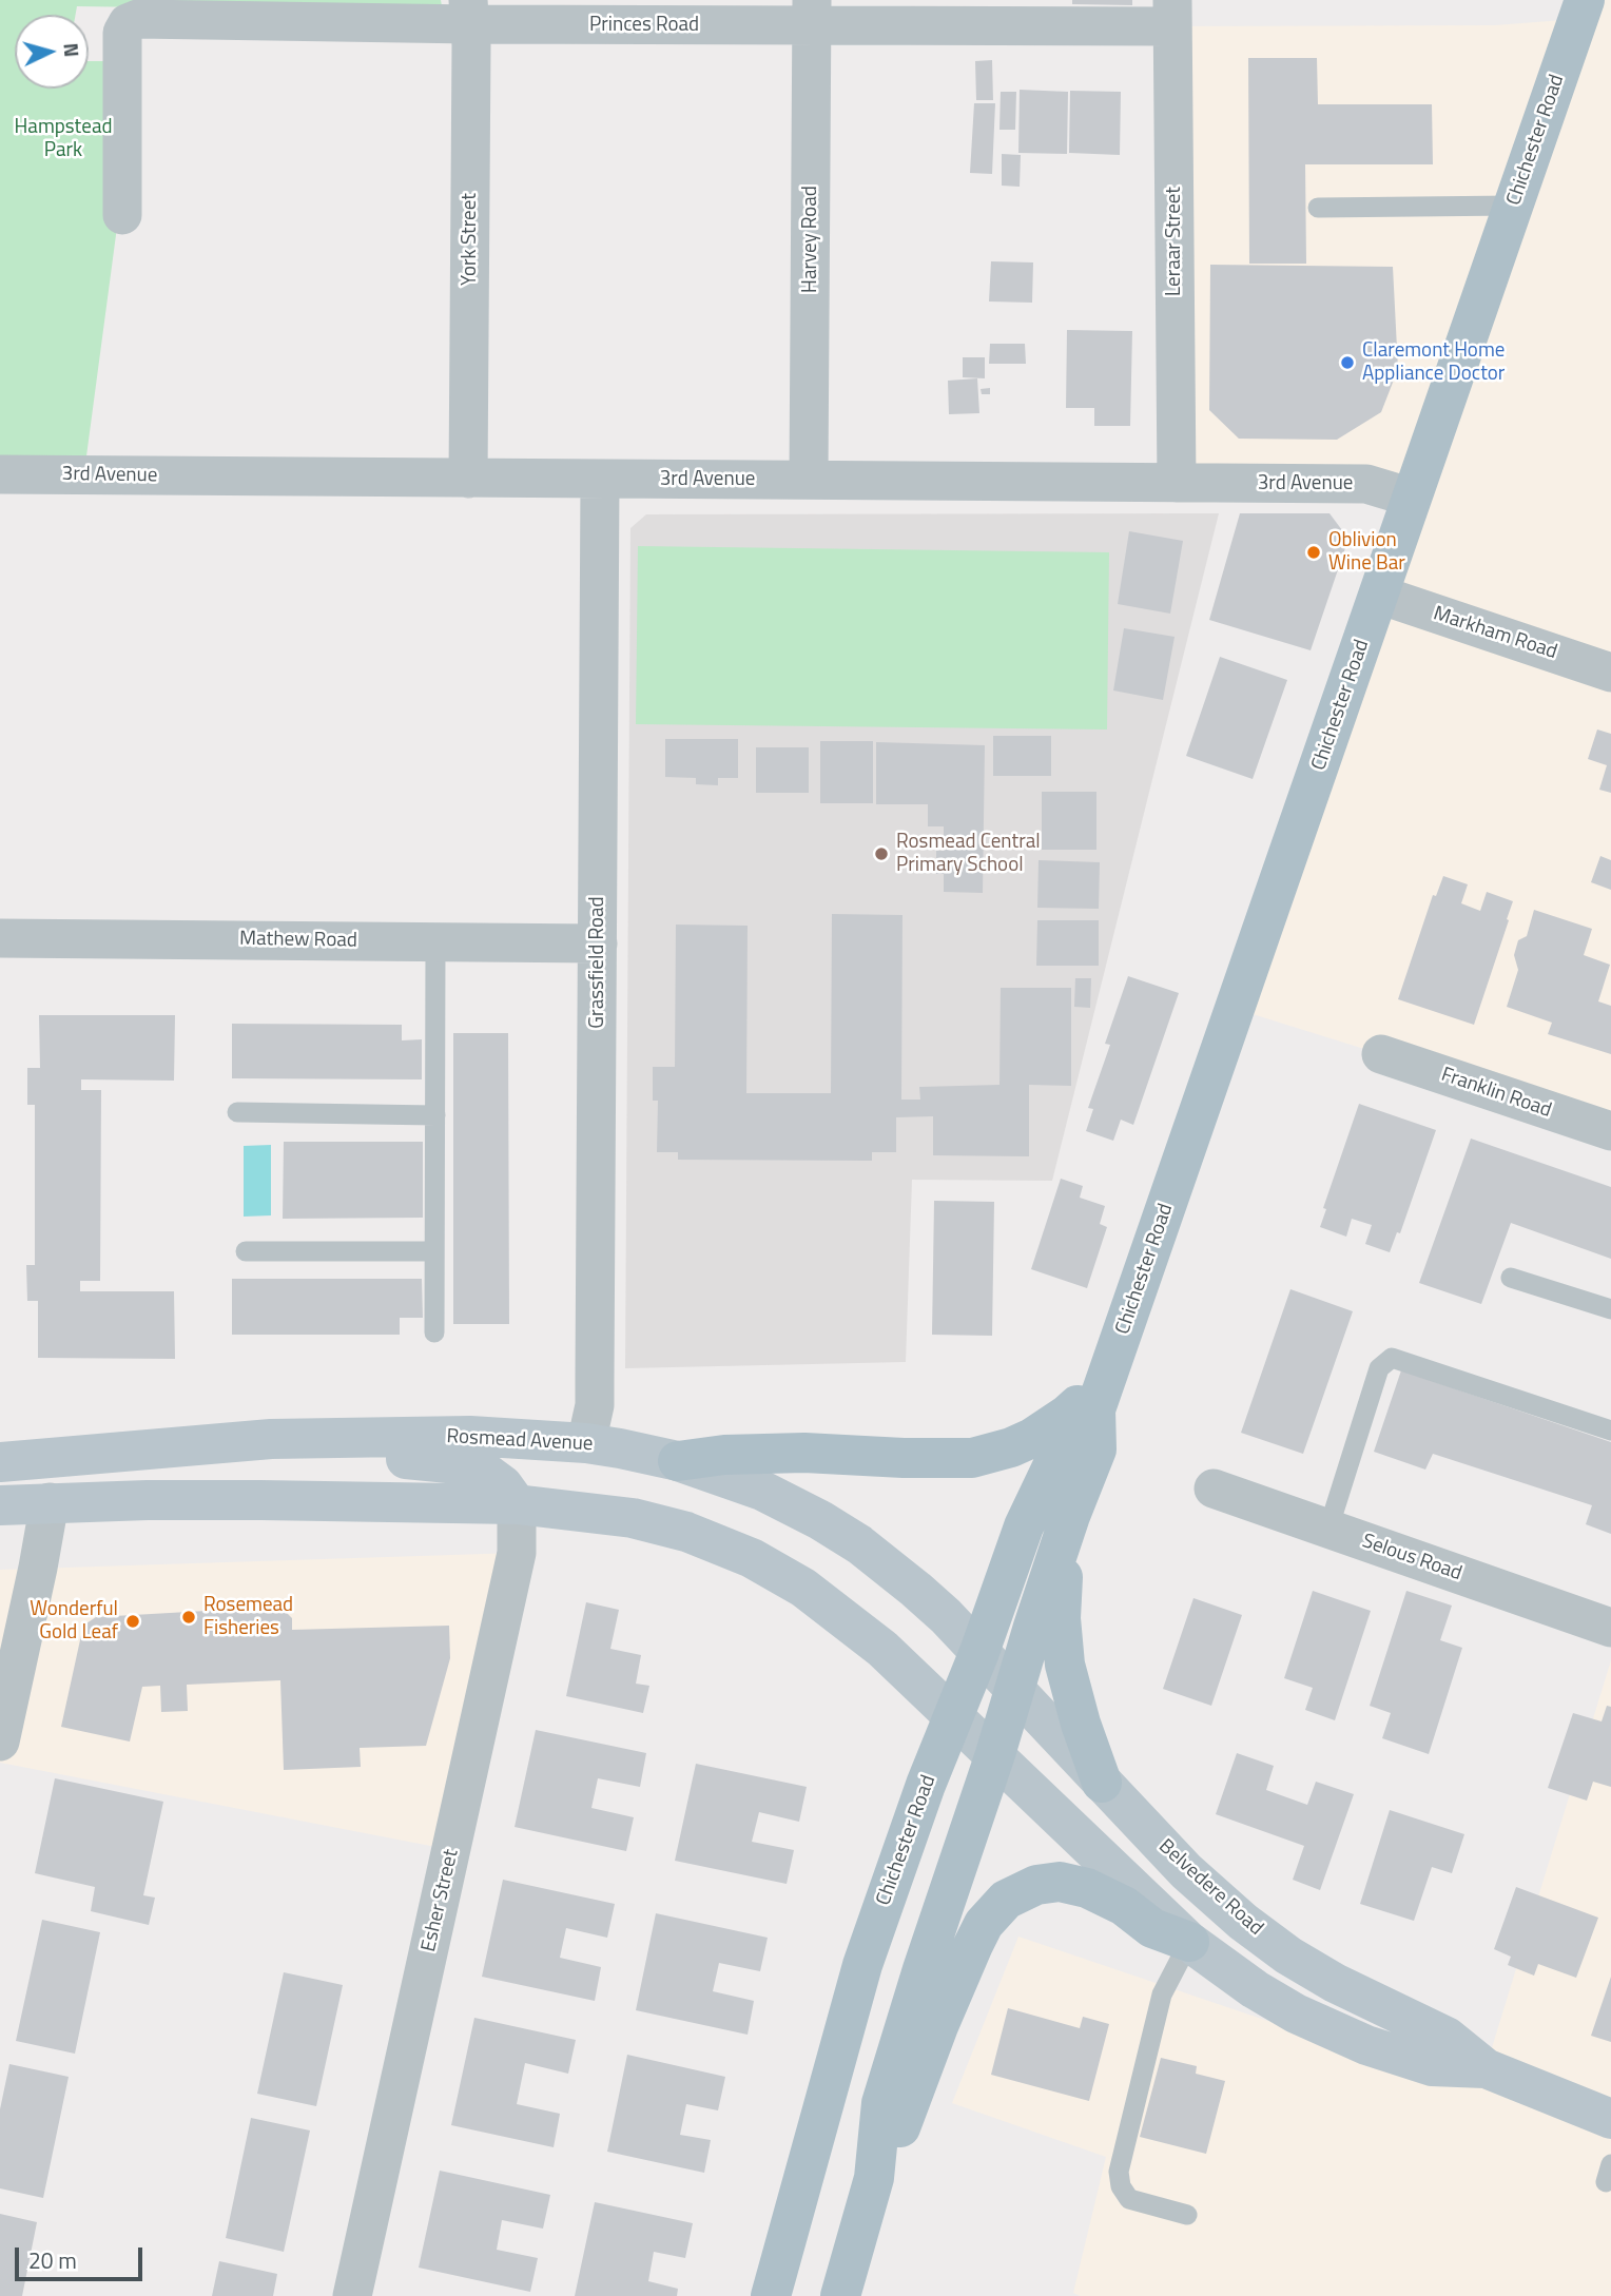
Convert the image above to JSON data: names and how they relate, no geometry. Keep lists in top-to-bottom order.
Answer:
{
  "streets": {
    "main road": ["Chichester Road", "Rosmead Avenue", "Belvedere Road"],
    "street": [
      "Princes Road",
      "York Street",
      "Harvey Road",
      "Leraar Street",
      "3rd Avenue",
      "Markham Road",
      "Mathew Road",
      "Grassfield Road",
      "Franklin Road",
      "Selous Road",
      "Esher Street"
    ]
  },
  "crossings": [
    ["Princes Road", "York Street"],
    ["Princes Road", "Harvey Road"],
    ["Princes Road", "Leraar Street"],
    ["Chichester Road", "3rd Avenue"],
    ["Chichester Road", "Markham Road"],
    ["Chichester Road", "Rosmead Avenue"],
    ["Chichester Road", "Belvedere Road"],
    ["York Street", "3rd Avenue"],
    ["Harvey Road", "3rd Avenue"],
    ["Leraar Street", "3rd Avenue"],
    ["3rd Avenue", "Grassfield Road"],
    ["Mathew Road", "Grassfield Road"],
    ["Grassfield Road", "Rosmead Avenue"],
    ["Rosmead Avenue", "Belvedere Road"]
  ],
  "parks": ["Hampstead Park"],
  "places": [
    "Claremont Home Appliance Doctor",
    "Oblivion Wine Bar",
    "Rosmead Central Primary School",
    "Rosemead Fisheries",
    "Wonderful Gold Leaf"
  ],
  "scale_bar": "20 m",
  "north": "right"
}
